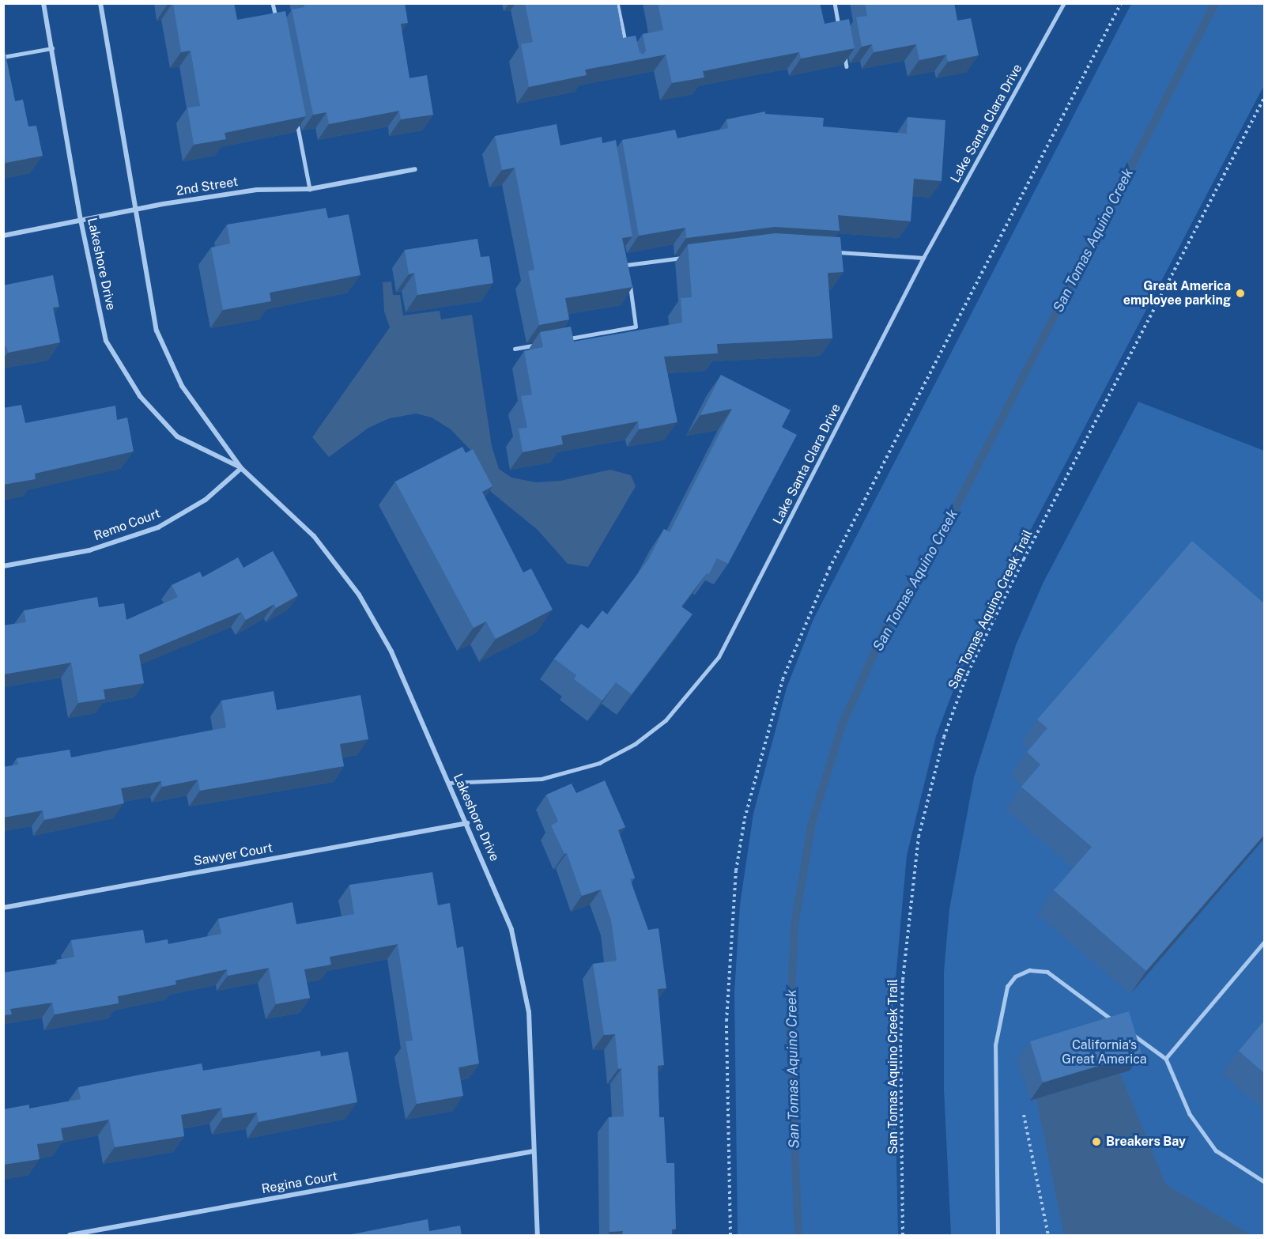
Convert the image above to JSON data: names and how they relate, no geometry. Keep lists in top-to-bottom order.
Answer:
{
  "streets": {
    "street": [
      "2nd Street",
      "Lakeshore Drive",
      "Remo Court",
      "Sawyer Court",
      "Regina Court"
    ],
    "lane": ["Lake Santa Clara Drive"],
    "path": ["San Tomas Aquino Creek Trail"]
  },
  "crossings": [
    ["Lake Santa Clara Drive", "Lakeshore Drive"],
    ["2nd Street", "Lakeshore Drive"],
    ["Lakeshore Drive", "Remo Court"],
    ["Lakeshore Drive", "Sawyer Court"],
    ["Lakeshore Drive", "Regina Court"]
  ],
  "water": ["San Tomas Aquino Creek"],
  "parks": ["California's Great America"],
  "places": ["Great America employee parking", "Breakers Bay"]
}
